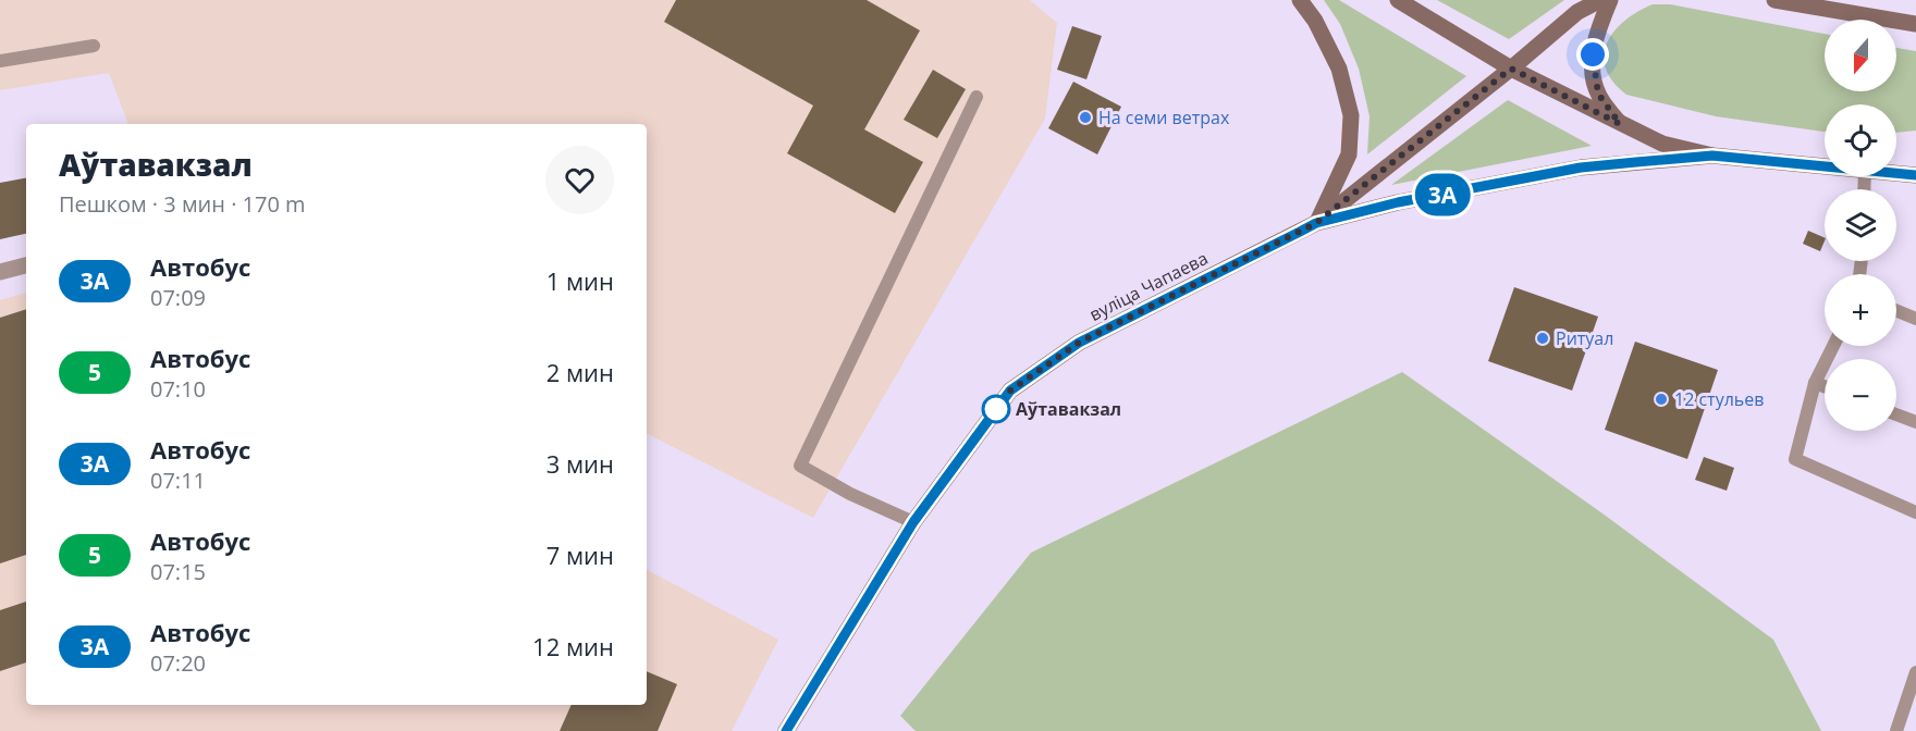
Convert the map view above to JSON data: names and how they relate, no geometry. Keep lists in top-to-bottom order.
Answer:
{
  "streets": {
    "main road": ["вуліца Чапаева"]
  },
  "places": [
    "На семи ветрах",
    "Ритуал",
    "12 стульев",
    "Аўтавакзал"
  ],
  "lines": ["bus line 3А"],
  "north": "bottom",
  "page": {
    "on_map": "3А",
    "map_buttons": ["+", "−"],
    "heading": ["Аўтавакзал", "Пешком · 3 мин · 170 m"],
    "list": [
      {
        "mark": "3А",
        "name": "Автобус",
        "note": "07:09",
        "value": "1 мин"
      },
      {
        "mark": "5",
        "name": "Автобус",
        "note": "07:10",
        "value": "2 мин"
      },
      {
        "mark": "3А",
        "name": "Автобус",
        "note": "07:11",
        "value": "3 мин"
      },
      {
        "mark": "5",
        "name": "Автобус",
        "note": "07:15",
        "value": "7 мин"
      },
      {
        "mark": "3А",
        "name": "Автобус",
        "note": "07:20",
        "value": "12 мин"
      }
    ]
  }
}
